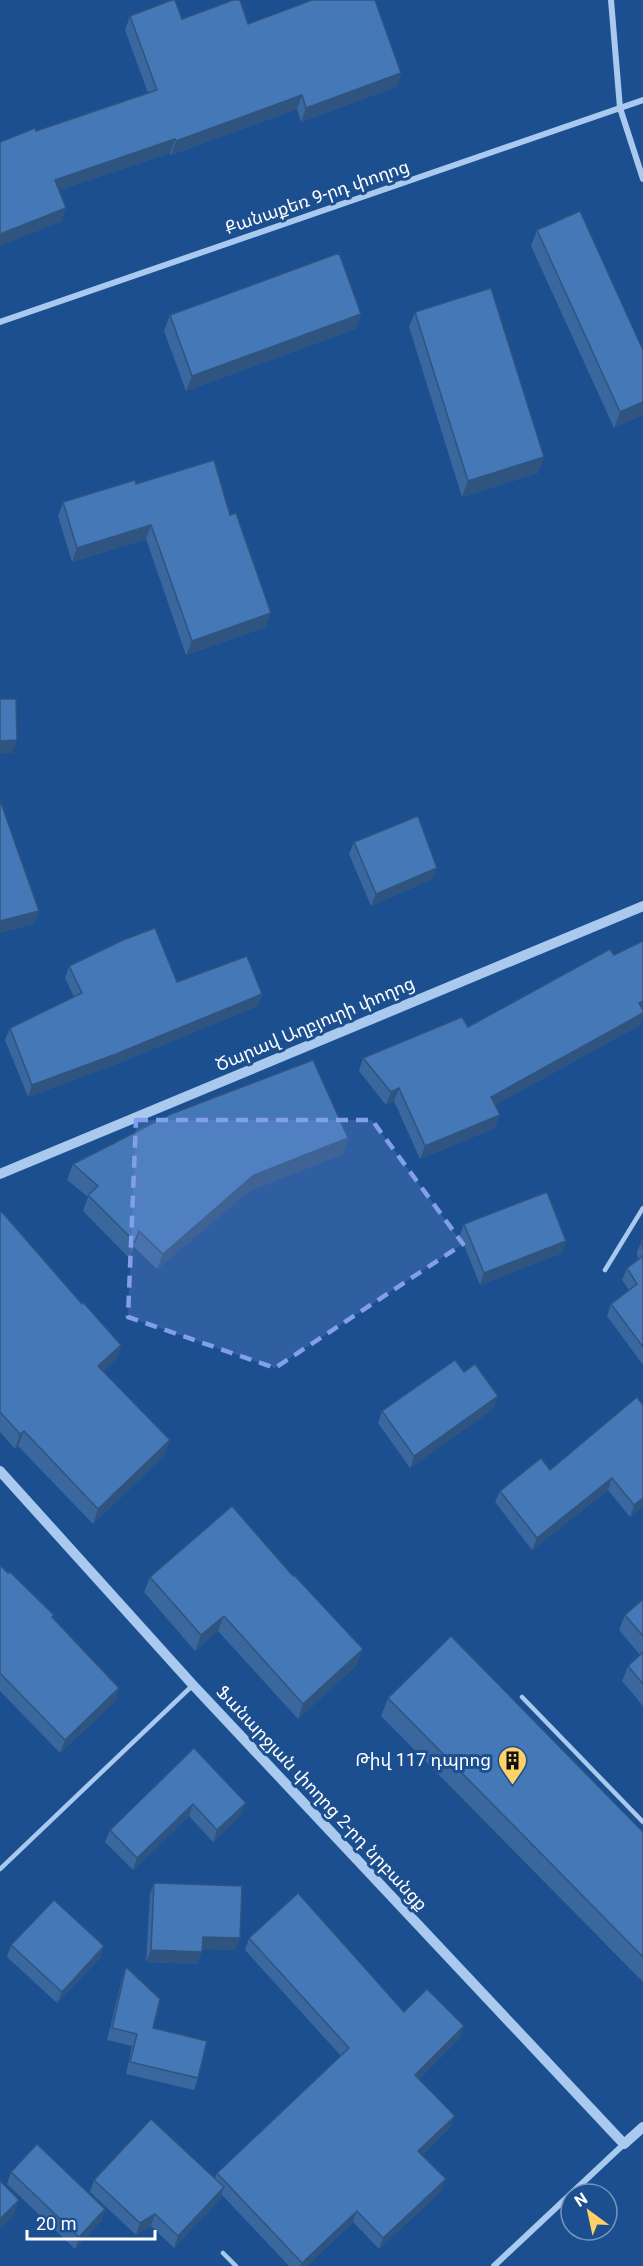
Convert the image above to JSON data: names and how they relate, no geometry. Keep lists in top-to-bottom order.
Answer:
{
  "streets": {
    "street": ["Քանաքեռ 9-րդ փողոց", "Ծարավ Աղբյուրի փողոց", "Ֆանարջյան փողոց 2-րդ նրբանցք"]
  },
  "places": {
    "building": ["Թիվ 117 դպրոց"]
  },
  "scale_bar": "20 m",
  "north": "top left"
}
